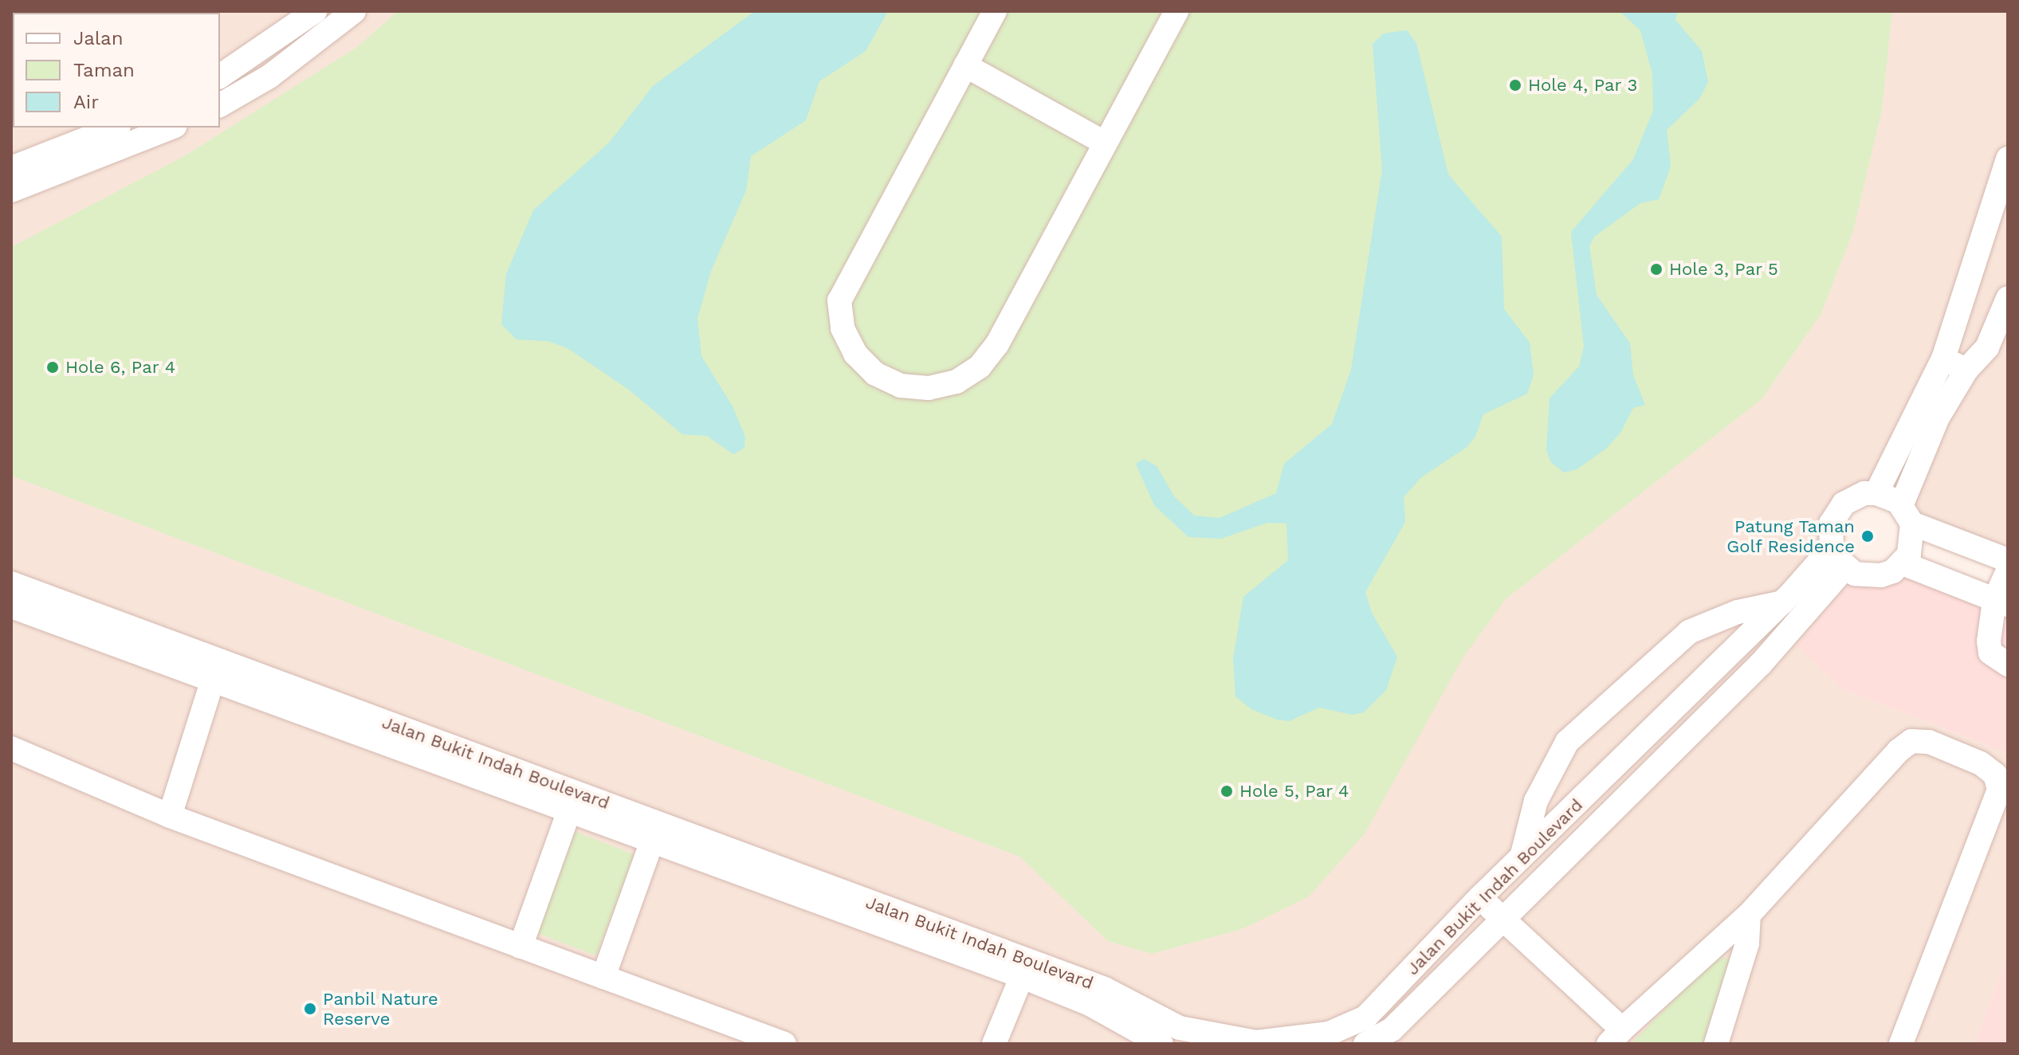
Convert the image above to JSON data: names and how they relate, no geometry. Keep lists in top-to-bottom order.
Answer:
{
  "streets": {
    "street": ["Jalan Bukit Indah Boulevard"]
  },
  "places": [
    "Hole 4, Par 3",
    "Hole 3, Par 5",
    "Hole 6, Par 4",
    "Patung Taman Golf Residence",
    "Hole 5, Par 4",
    "Panbil Nature Reserve"
  ],
  "legend": ["Jalan", "Taman", "Air"]
}
